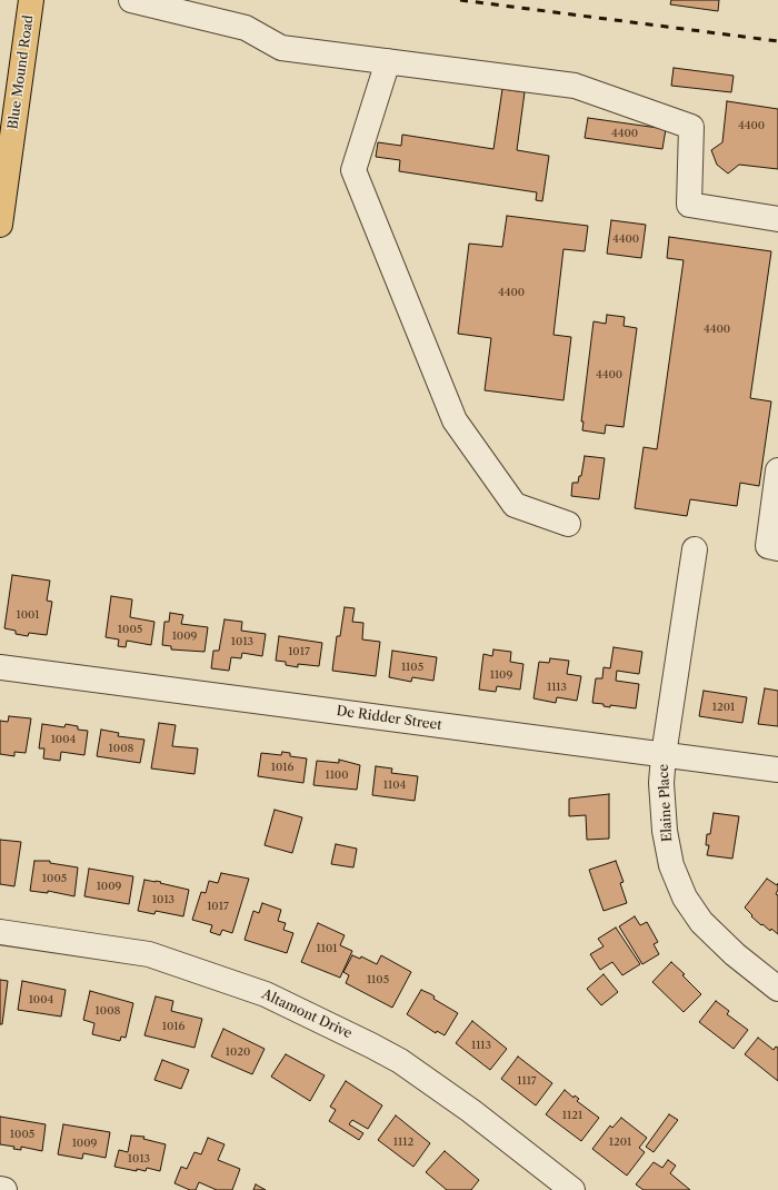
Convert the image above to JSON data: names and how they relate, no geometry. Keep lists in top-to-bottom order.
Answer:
{
  "streets": {
    "main road": ["Blue Mound Road"],
    "street": ["De Ridder Street", "Elaine Place", "Altamont Drive"]
  },
  "crossings": [
    ["De Ridder Street", "Elaine Place"]
  ],
  "house_numbers": [
    "4400",
    "4400",
    "4400",
    "4400",
    "4400",
    "4400",
    "1001",
    "1005",
    "1009",
    "1013",
    "1017",
    "1105",
    "1109",
    "1113",
    "1201",
    "1004",
    "1008",
    "1016",
    "1100",
    "1104",
    "1005",
    "1009",
    "1013",
    "1017",
    "1101",
    "1105",
    "1004",
    "1008",
    "1016",
    "1113",
    "1020",
    "1117",
    "1121",
    "1005",
    "1112",
    "1201",
    "1009",
    "1013"
  ]
}
